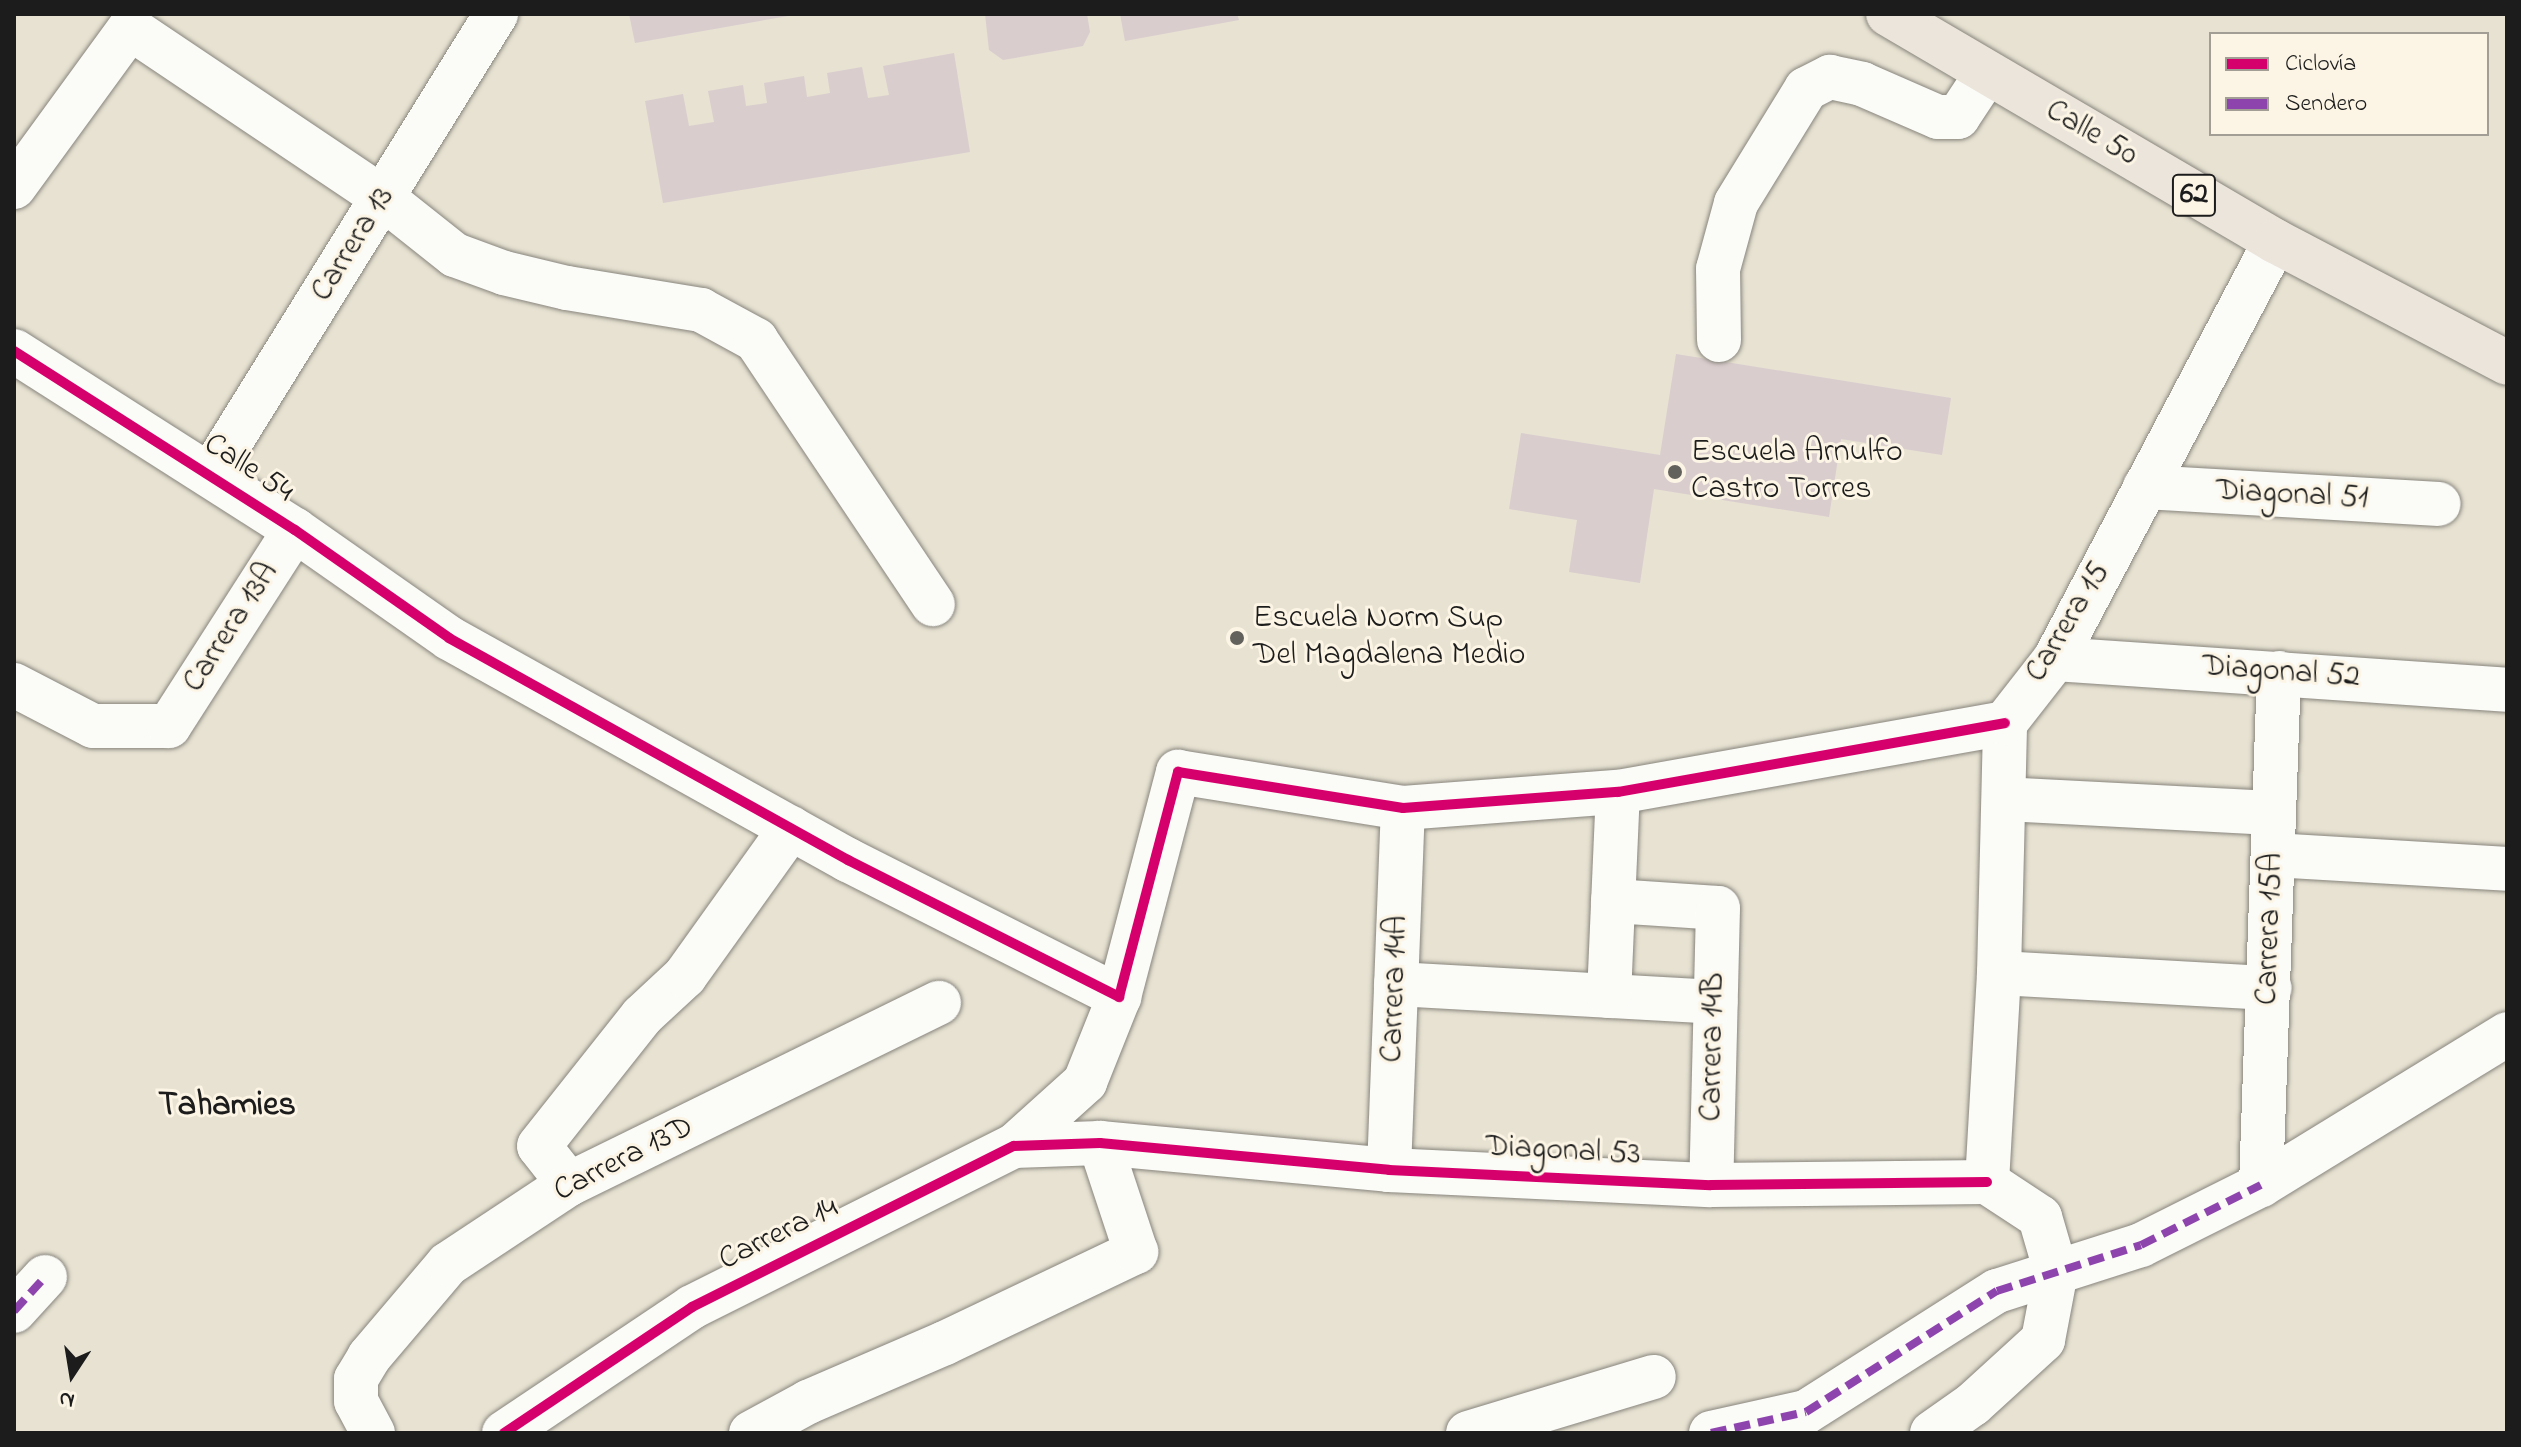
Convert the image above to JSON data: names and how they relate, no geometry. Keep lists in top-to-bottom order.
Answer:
{
  "streets": {
    "main road": ["Calle 50", "62"],
    "street": [
      "Carrera 13",
      "Calle 54",
      "Diagonal 51",
      "Carrera 15",
      "Carrera 13A",
      "Diagonal 52",
      "Carrera 15A",
      "Carrera 14A",
      "Carrera 14B",
      "Diagonal 53",
      "Carrera 13D",
      "Carrera 14"
    ]
  },
  "crossings": [
    ["Calle 50", "Carrera 15"],
    ["Carrera 13", "Calle 54"],
    ["Calle 54", "Carrera 13A"],
    ["Diagonal 51", "Carrera 15"],
    ["Carrera 15", "Diagonal 52"],
    ["Diagonal 52", "Carrera 15A"],
    ["Carrera 14A", "Diagonal 53"],
    ["Carrera 14B", "Diagonal 53"],
    ["Diagonal 53", "Carrera 14"]
  ],
  "districts": ["Tahamies"],
  "places": ["Escuela Arnulfo Castro Torres", "Escuela Norm Sup Del Magdalena Medio"],
  "legend": ["Ciclovía", "Sendero"],
  "north": "bottom"
}
